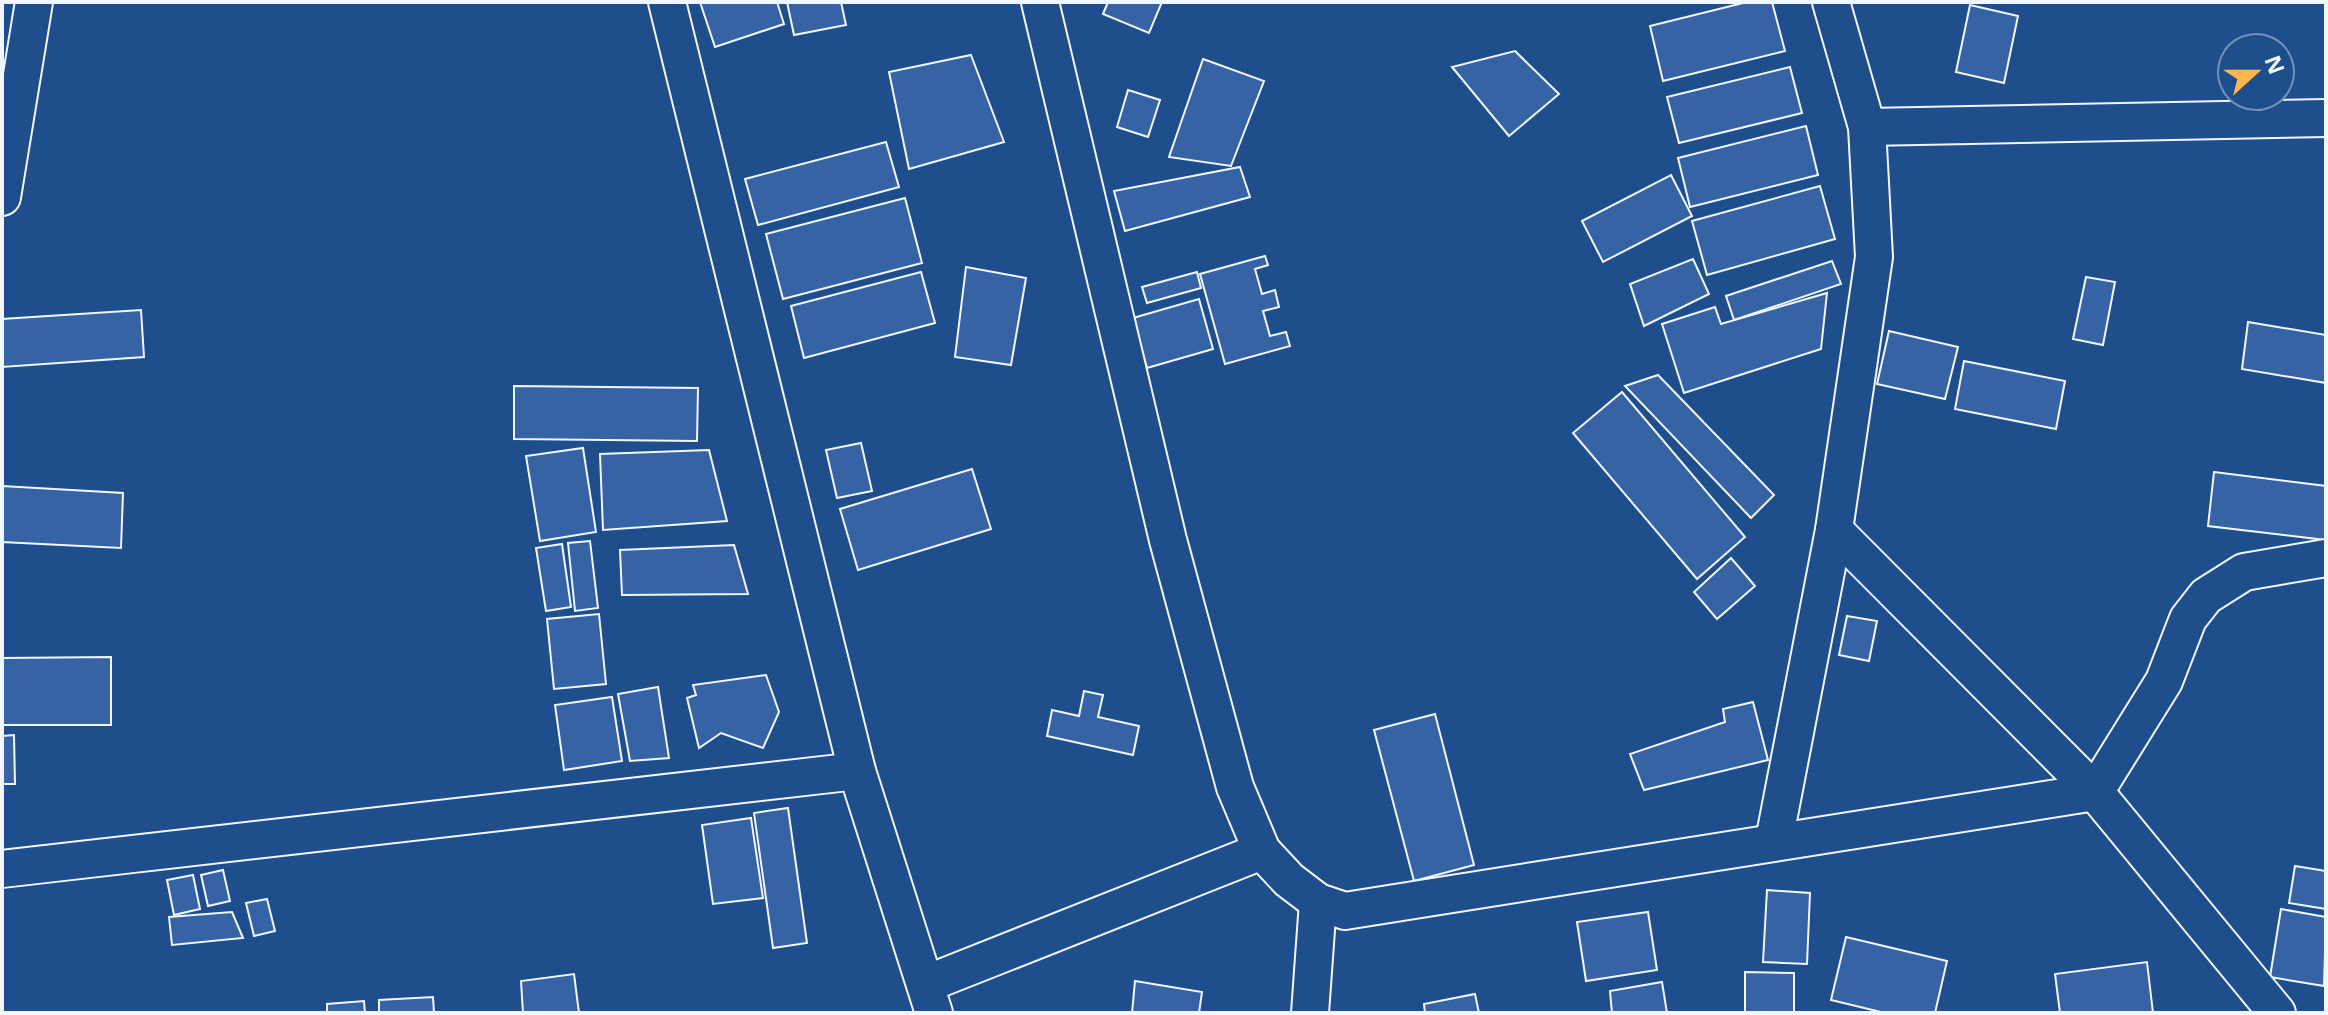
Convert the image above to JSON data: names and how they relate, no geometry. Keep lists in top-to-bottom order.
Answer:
{
  "north": "right"
}
